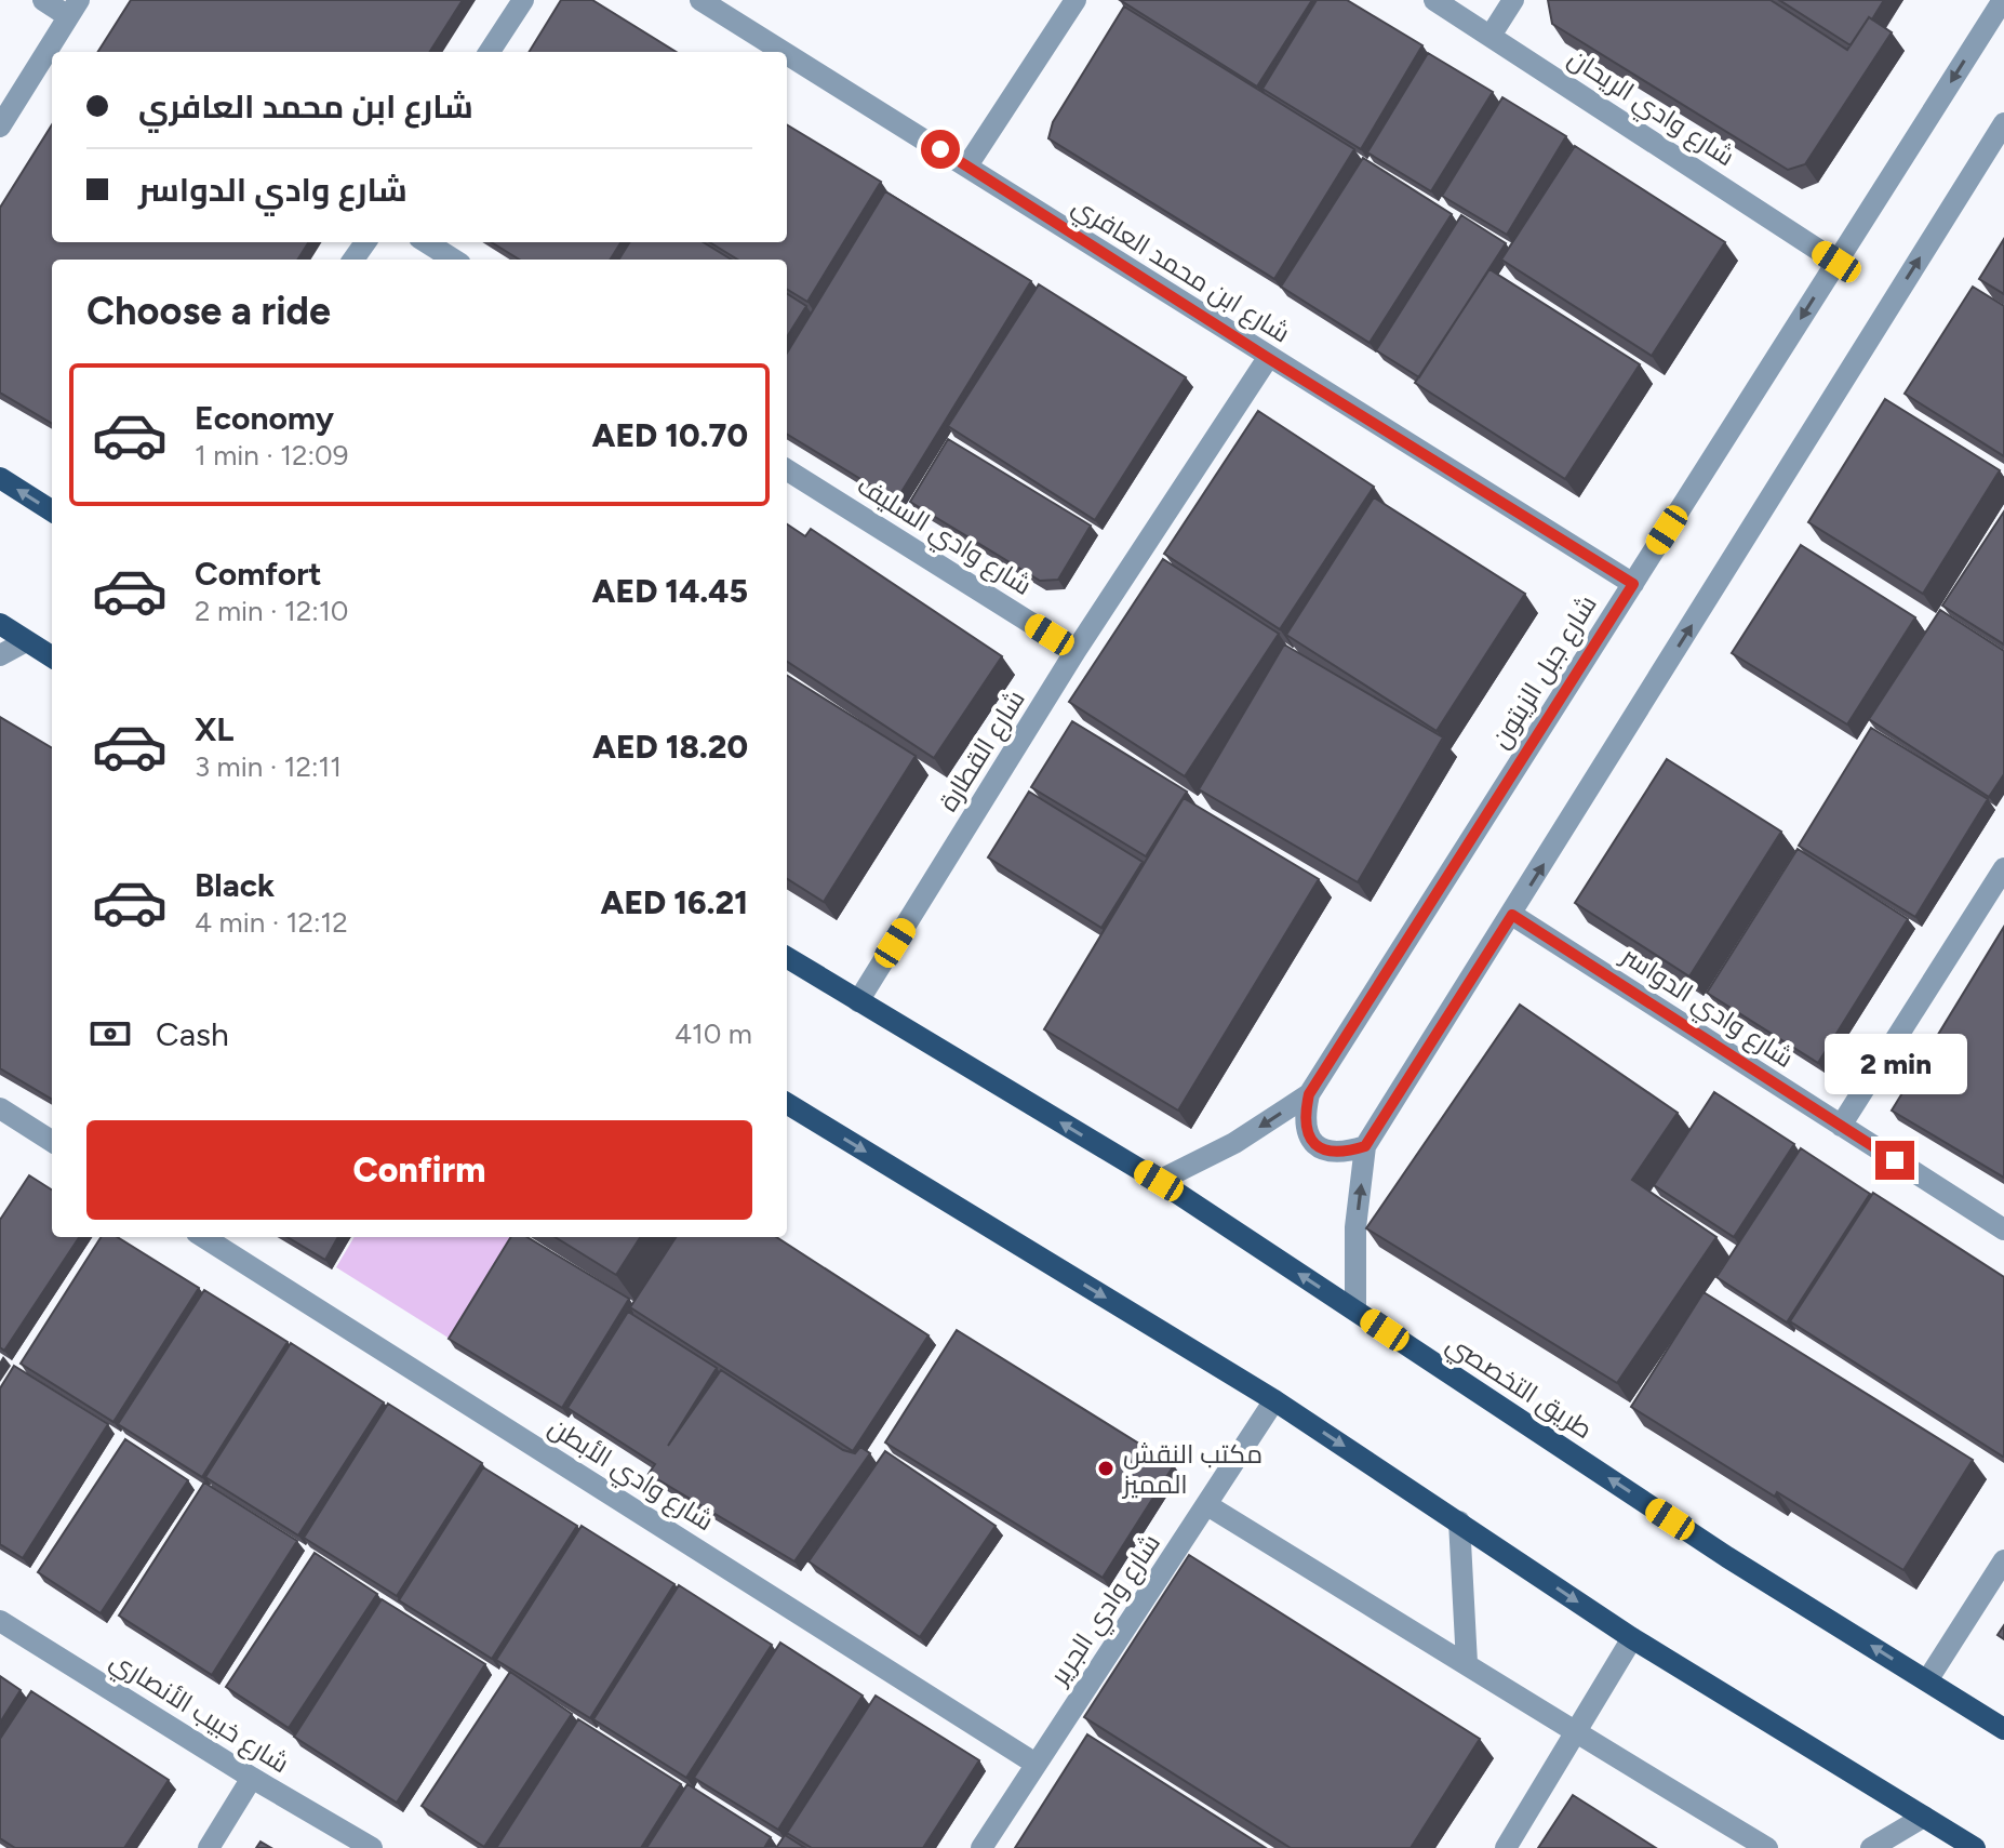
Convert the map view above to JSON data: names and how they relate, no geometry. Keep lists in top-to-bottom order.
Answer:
{
  "streets": {
    "main road": ["طريق التخصصي"],
    "street": [
      "شارع وادي الريحان",
      "شارع ابن محمد العافري",
      "شارع وادي السليف",
      "شارع جبل الزيتون",
      "شارع القطارة",
      "شارع وادي الدواسر",
      "شارع وادي الأبطن",
      "شارع وادي الجرير",
      "شارع خبيب الأنصاري"
    ]
  },
  "crossings": [
    ["شارع وادي الريحان", "شارع جبل الزيتون"],
    ["شارع ابن محمد العافري", "شارع جبل الزيتون"],
    ["شارع ابن محمد العافري", "شارع القطارة"],
    ["شارع وادي السليف", "شارع القطارة"],
    ["شارع جبل الزيتون", "طريق التخصصي"],
    ["شارع القطارة", "طريق التخصصي"],
    ["شارع وادي الأبطن", "شارع وادي الجرير"]
  ],
  "places": ["مكتب النقش المميز"],
  "page": {
    "banner": ["شارع ابن محمد العافري", "شارع وادي الدواسر"],
    "heading": "Choose a ride",
    "list": [
      {
        "name": "Economy",
        "note": "1 min · 12:09",
        "value": "AED 10.70"
      },
      {
        "name": "Comfort",
        "note": "2 min · 12:10",
        "value": "AED 14.45"
      },
      {
        "name": "XL",
        "note": "3 min · 12:11",
        "value": "AED 18.20"
      },
      {
        "name": "Black",
        "note": "4 min · 12:12",
        "value": "AED 16.21"
      }
    ],
    "pay": ["Cash", "410 m"],
    "bubble": "2 min",
    "buttons": "Confirm"
  }
}
